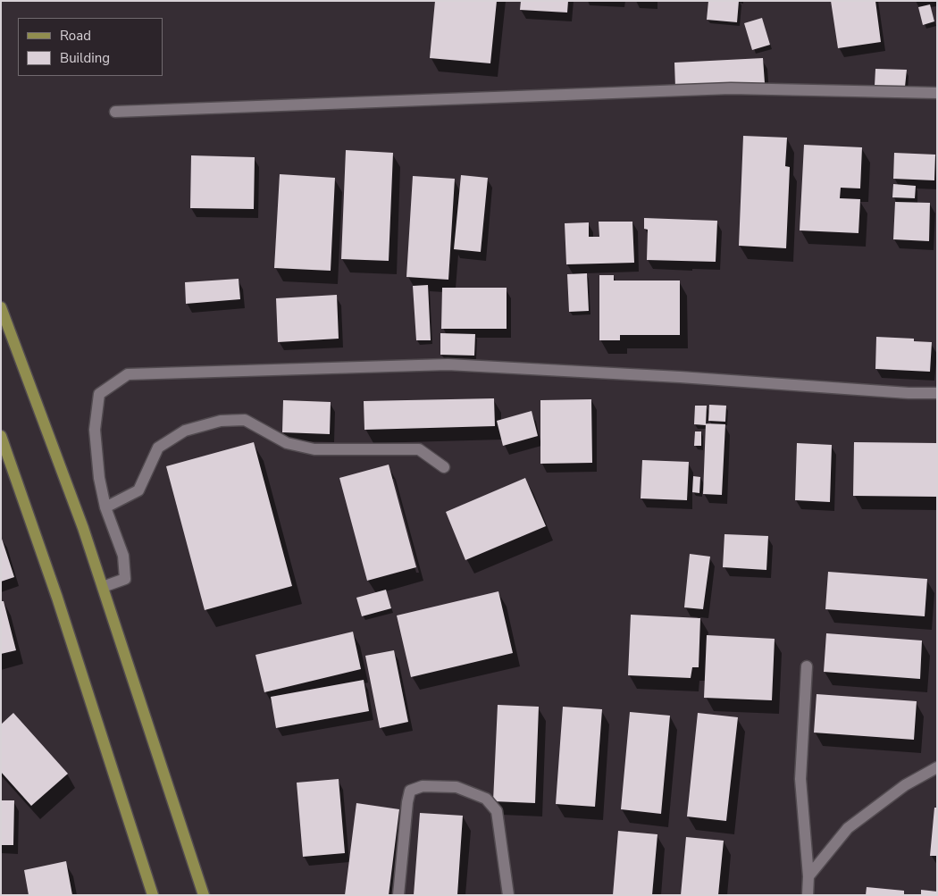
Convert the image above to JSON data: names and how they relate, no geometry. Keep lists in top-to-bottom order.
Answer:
{
  "legend": ["Road", "Building"]
}
